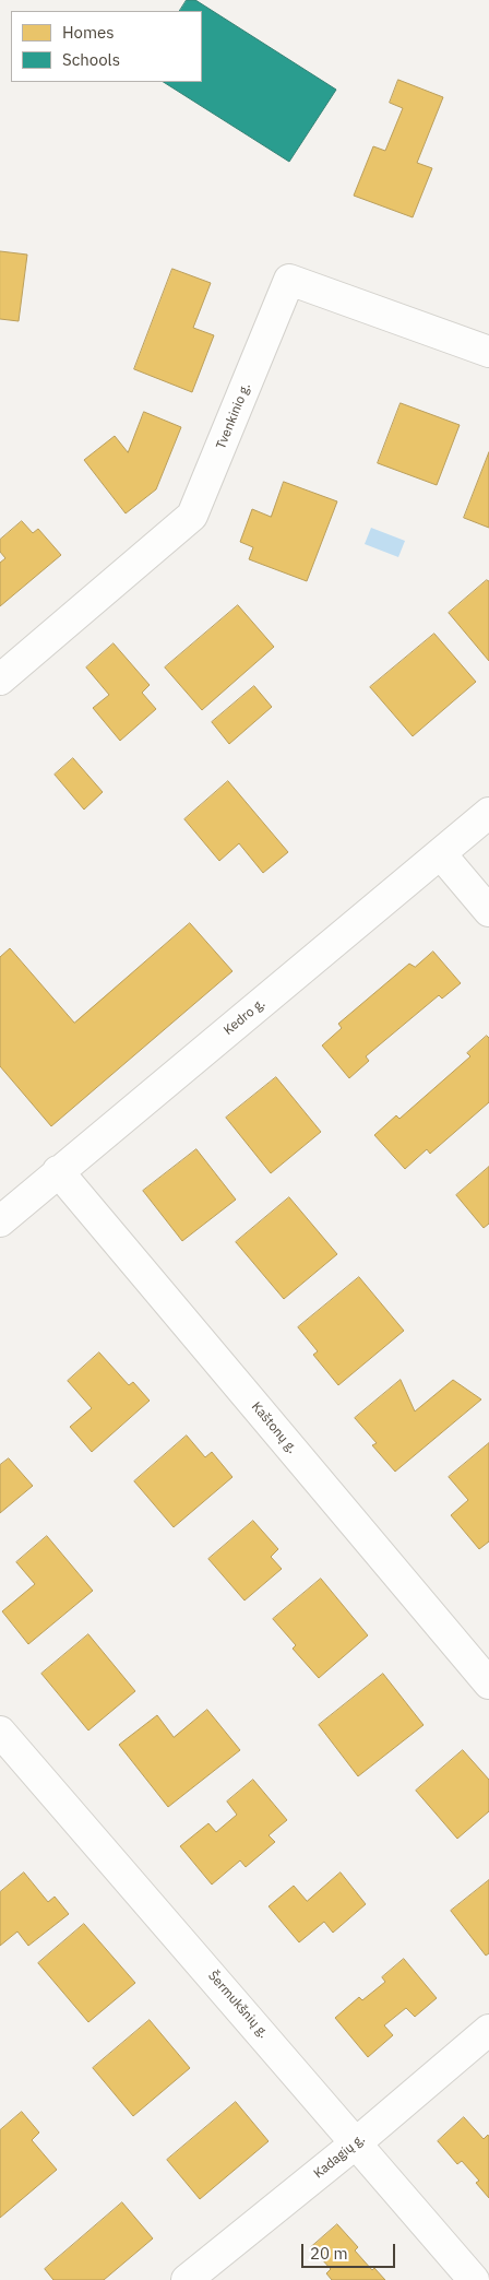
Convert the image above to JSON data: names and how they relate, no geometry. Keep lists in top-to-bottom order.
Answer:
{
  "streets": {
    "street": [
      "Tvenkinio g.",
      "Kedro g.",
      "Kaštonų g.",
      "Šermukšnių g.",
      "Kadagių g."
    ]
  },
  "crossings": [
    ["Kedro g.", "Kaštonų g."],
    ["Šermukšnių g.", "Kadagių g."]
  ],
  "legend": ["Homes", "Schools"],
  "scale_bar": "20 m"
}
